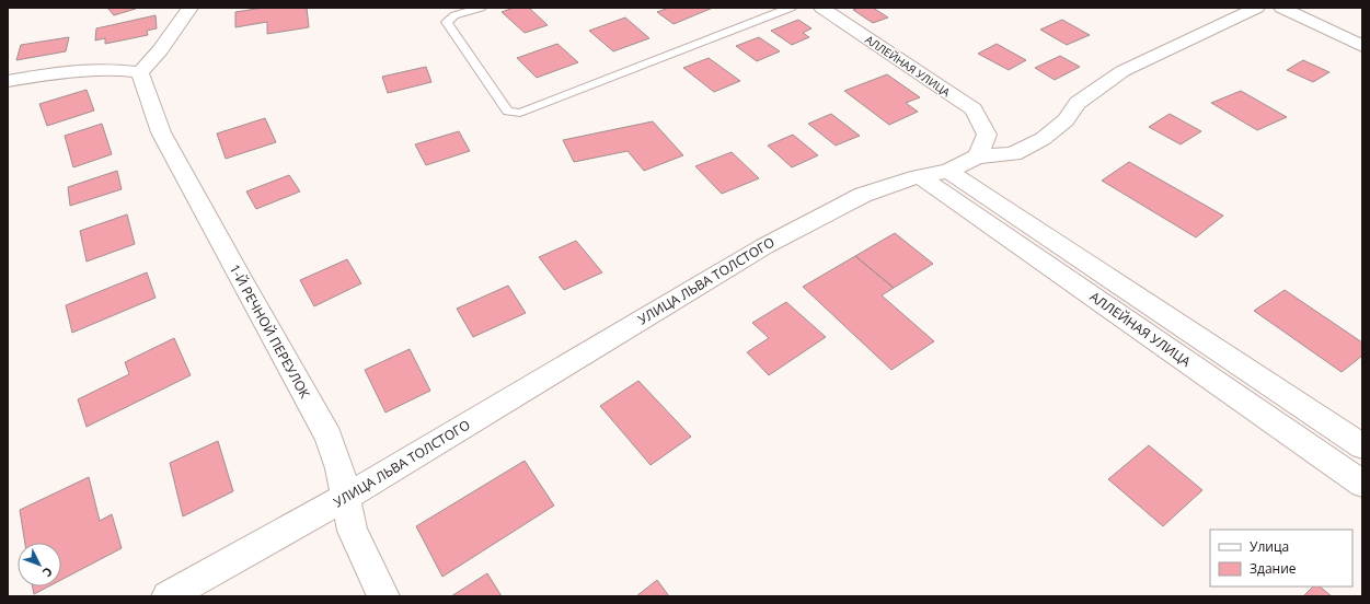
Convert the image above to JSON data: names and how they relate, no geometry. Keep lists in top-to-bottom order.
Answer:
{
  "streets": {
    "street": ["АЛЛЕЙНАЯ УЛИЦА", "УЛИЦА ЛЬВА ТОЛСТОГО", "1-Й РЕЧНОЙ ПЕРЕУЛОК"]
  },
  "crossings": [
    ["АЛЛЕЙНАЯ УЛИЦА", "УЛИЦА ЛЬВА ТОЛСТОГО"],
    ["УЛИЦА ЛЬВА ТОЛСТОГО", "1-Й РЕЧНОЙ ПЕРЕУЛОК"]
  ],
  "legend": ["Улица", "Здание"],
  "north": "bottom right"
}
